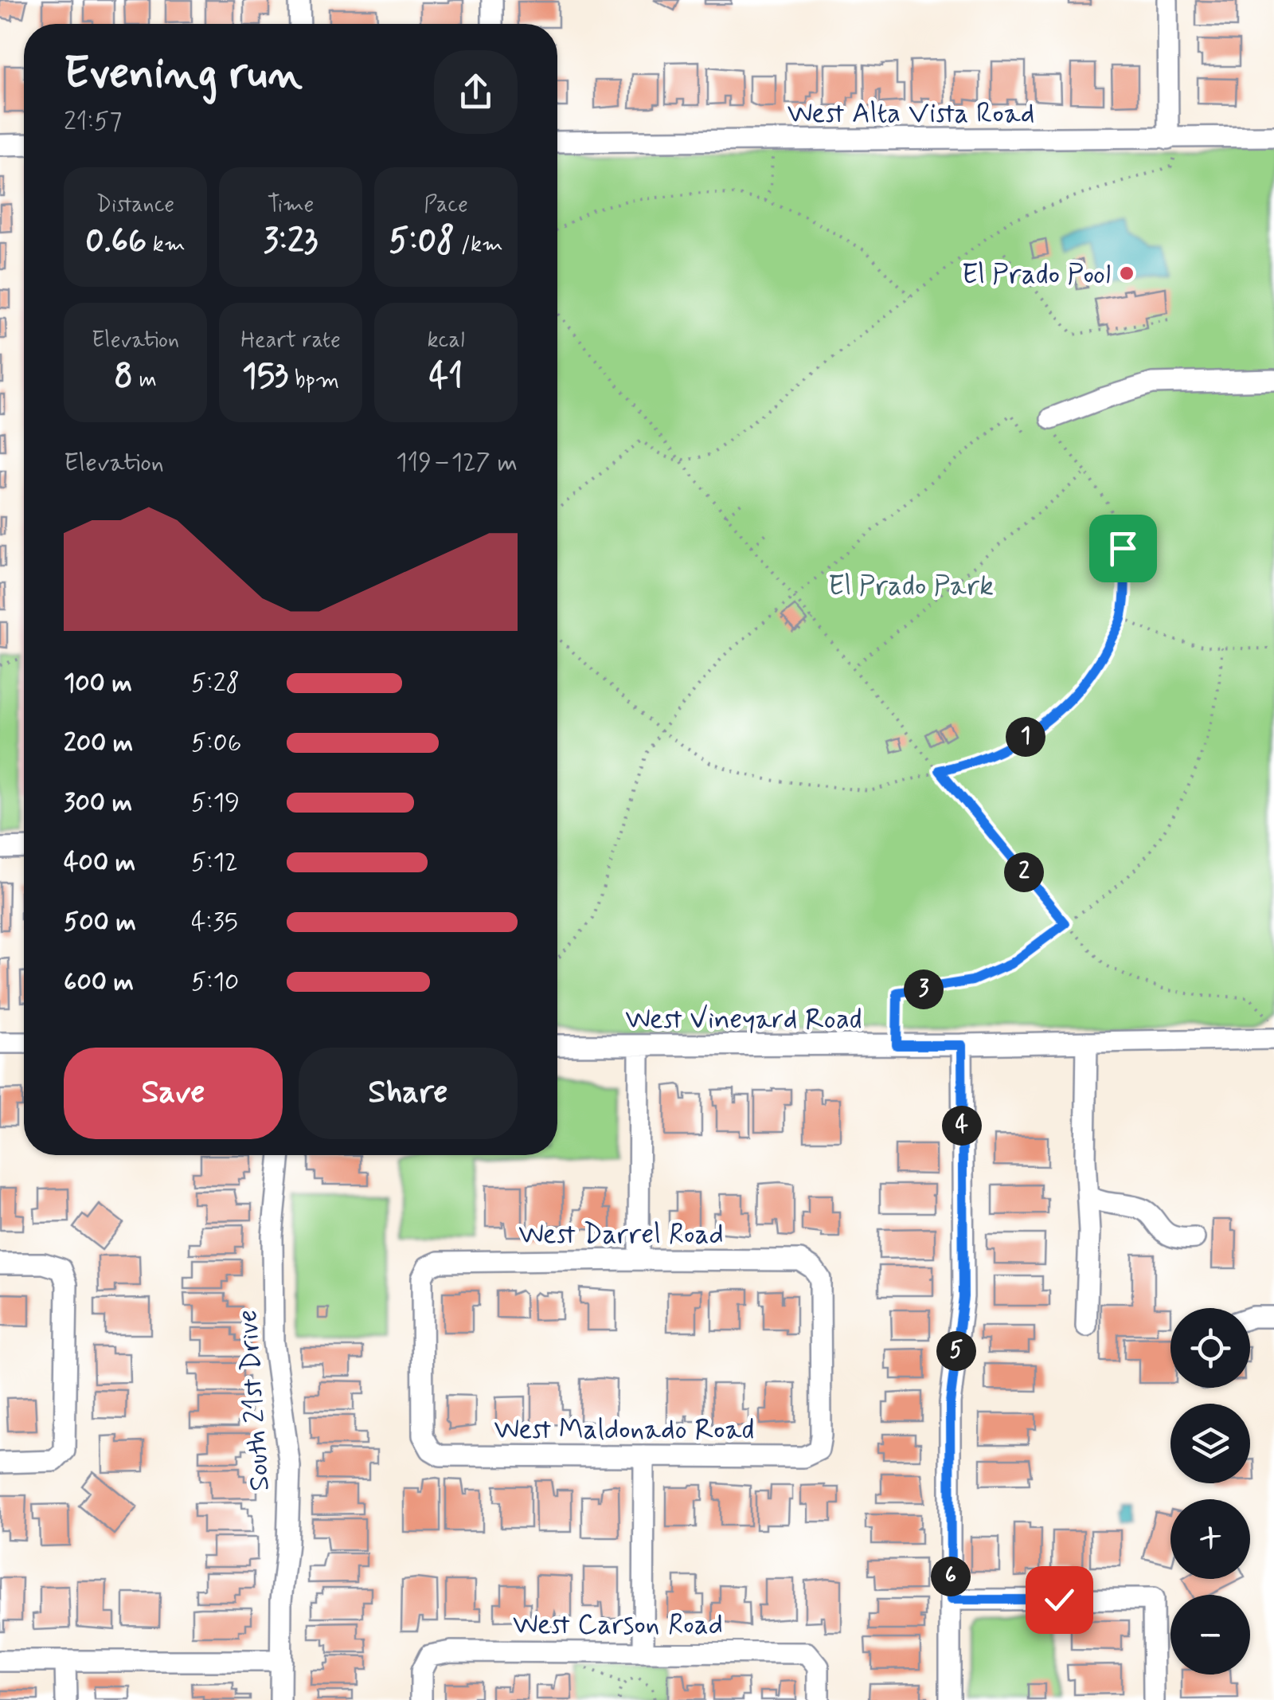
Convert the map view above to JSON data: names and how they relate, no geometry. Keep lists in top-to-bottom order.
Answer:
{
  "streets": {
    "street": [
      "West Alta Vista Road",
      "West Vineyard Road",
      "West Darrel Road",
      "South 21st Drive",
      "West Maldonado Road",
      "West Carson Road"
    ]
  },
  "crossings": [
    ["West Darrel Road", "West Maldonado Road"]
  ],
  "parks": ["El Prado Park"],
  "places": ["El Prado Pool"],
  "page": {
    "heading": ["Evening run", "21:57"],
    "stats": [
      ["Distance", "0.66 km"],
      ["Time", "3:23"],
      ["Pace", "5:08 /km"],
      ["Elevation", "8 m"],
      ["Heart rate", "153 bpm"],
      ["kcal", "41"]
    ],
    "chart": ["Elevation", "119–127 m"],
    "list": [
      {
        "name": "100 m",
        "note": "5:28"
      },
      {
        "name": "200 m",
        "note": "5:06"
      },
      {
        "name": "300 m",
        "note": "5:19"
      },
      {
        "name": "400 m",
        "note": "5:12"
      },
      {
        "name": "500 m",
        "note": "4:35"
      },
      {
        "name": "600 m",
        "note": "5:10"
      }
    ],
    "pins": [
      "1",
      "2",
      "3",
      "4",
      "5",
      "6"
    ],
    "buttons": ["Save", "Share"],
    "map_buttons": ["+", "−"]
  }
}
